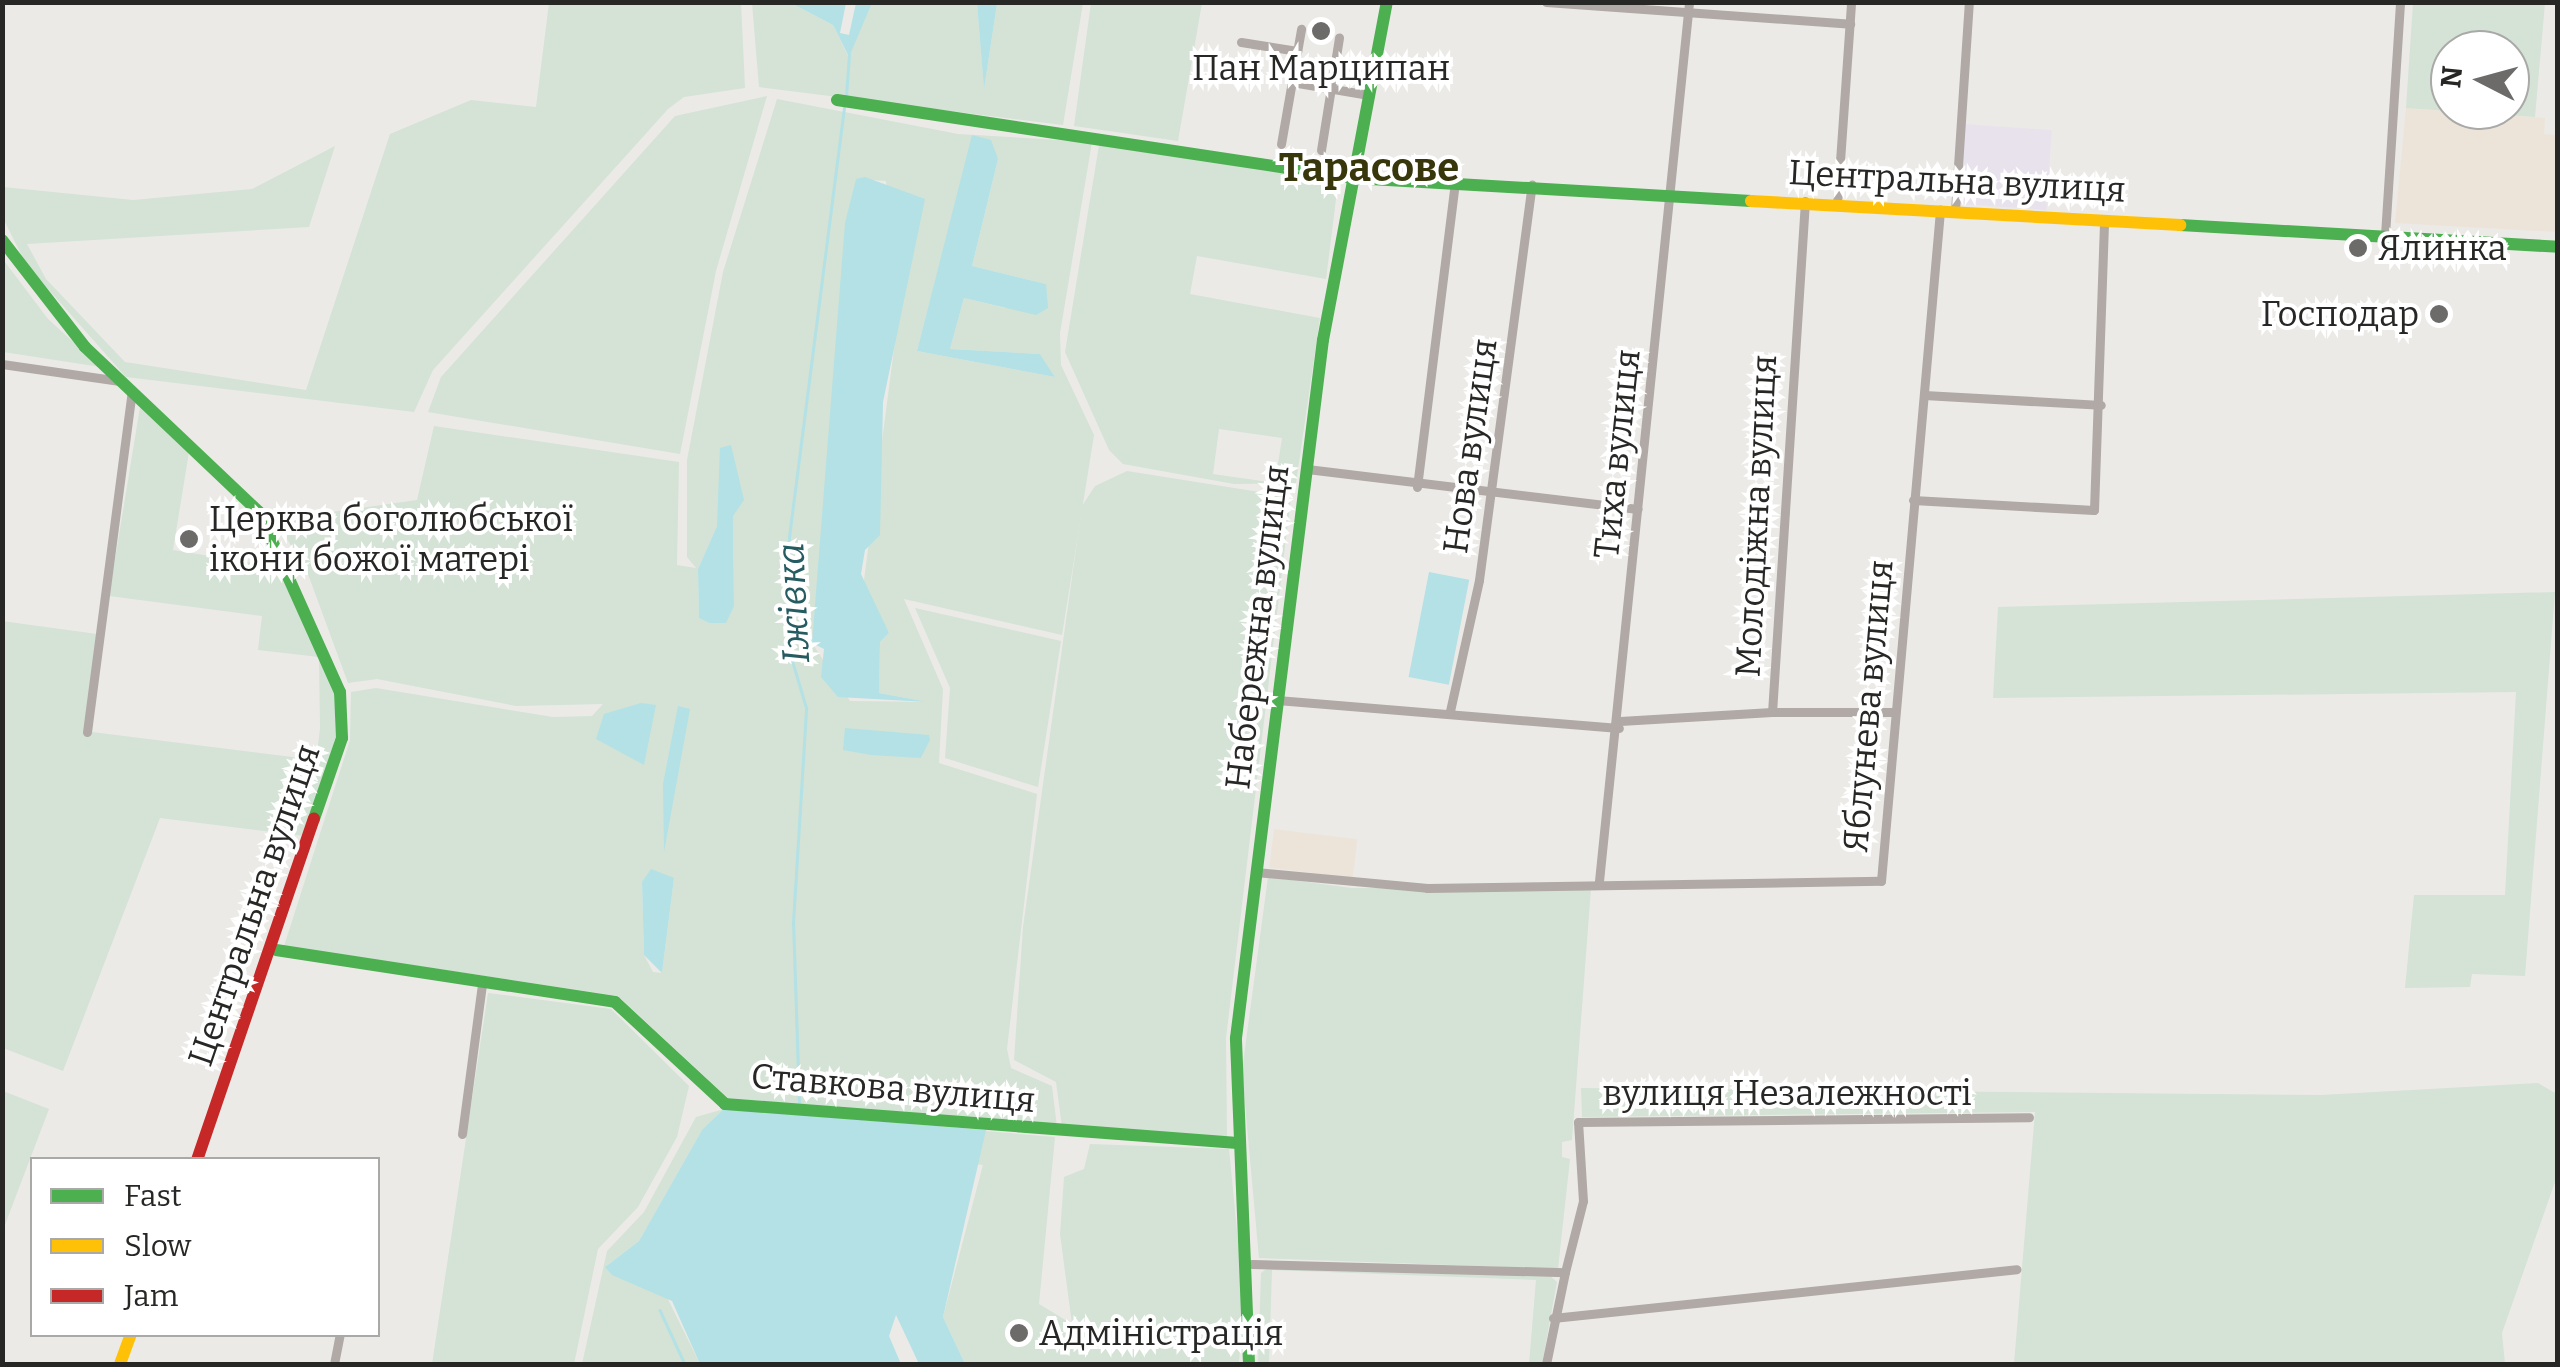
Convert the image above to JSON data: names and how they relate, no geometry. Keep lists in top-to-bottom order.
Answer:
{
  "streets": {
    "street": [
      "Центральна вулиця",
      "Нова вулиця",
      "Тиха вулиця",
      "Молодіжна вулиця",
      "Набережна вулиця",
      "Яблунева вулиця",
      "Ставкова вулиця",
      "вулиця Незалежності"
    ]
  },
  "crossings": [
    ["Центральна вулиця", "Нова вулиця"],
    ["Центральна вулиця", "Тиха вулиця"],
    ["Центральна вулиця", "Молодіжна вулиця"],
    ["Центральна вулиця", "Набережна вулиця"],
    ["Центральна вулиця", "Яблунева вулиця"],
    ["Центральна вулиця", "Ставкова вулиця"],
    ["Тиха вулиця", "Яблунева вулиця"],
    ["Молодіжна вулиця", "Яблунева вулиця"],
    ["Набережна вулиця", "Яблунева вулиця"],
    ["Набережна вулиця", "Ставкова вулиця"]
  ],
  "districts": ["Тарасове"],
  "water": ["Іжівка"],
  "places": [
    "Пан Марципан",
    "Ялинка",
    "Господар",
    "Церква боголюбської ікони божої матері",
    "Адміністрація"
  ],
  "legend": ["Fast", "Slow", "Jam"],
  "north": "left"
}
